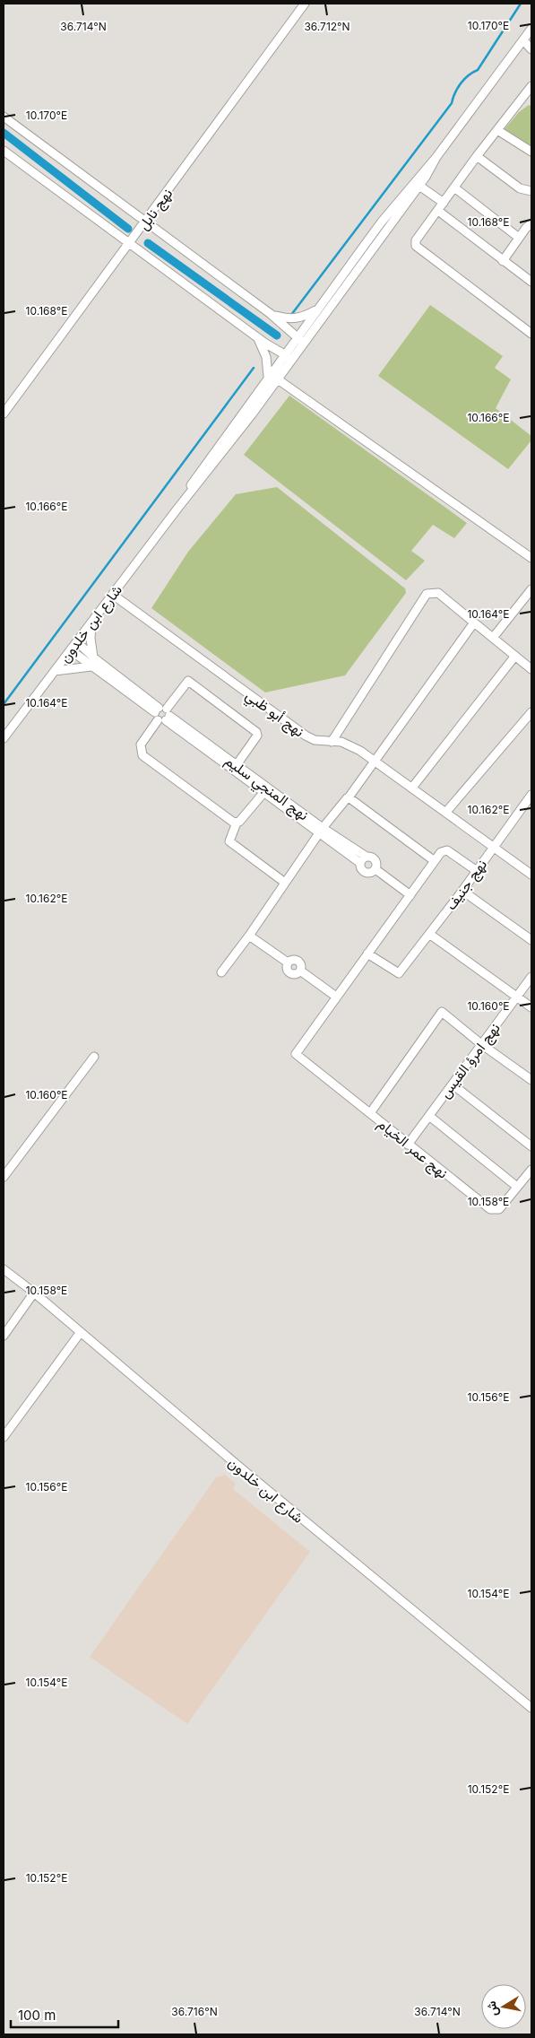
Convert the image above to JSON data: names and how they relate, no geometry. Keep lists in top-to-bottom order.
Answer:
{
  "streets": {
    "street": [
      "نهج نابل",
      "شارع ابن خلدون",
      "نهج أبو ظبي",
      "نهج المنجي سليم",
      "نهج جنيف",
      "نهج امرؤ القيس",
      "نهج عمر الخيام"
    ]
  },
  "crossings": [
    ["شارع ابن خلدون", "نهج أبو ظبي"],
    ["شارع ابن خلدون", "نهج المنجي سليم"],
    ["نهج أبو ظبي", "نهج جنيف"],
    ["نهج امرؤ القيس", "نهج عمر الخيام"]
  ],
  "scale_bar": "100 m",
  "north": "left",
  "coordinates": [
    "10.170°E",
    "36.714°N",
    "36.712°N",
    "10.168°E",
    "10.166°E",
    "10.164°E",
    "10.162°E",
    "10.160°E",
    "10.158°E",
    "10.156°E",
    "10.154°E",
    "10.152°E",
    "36.716°N"
  ]
}
